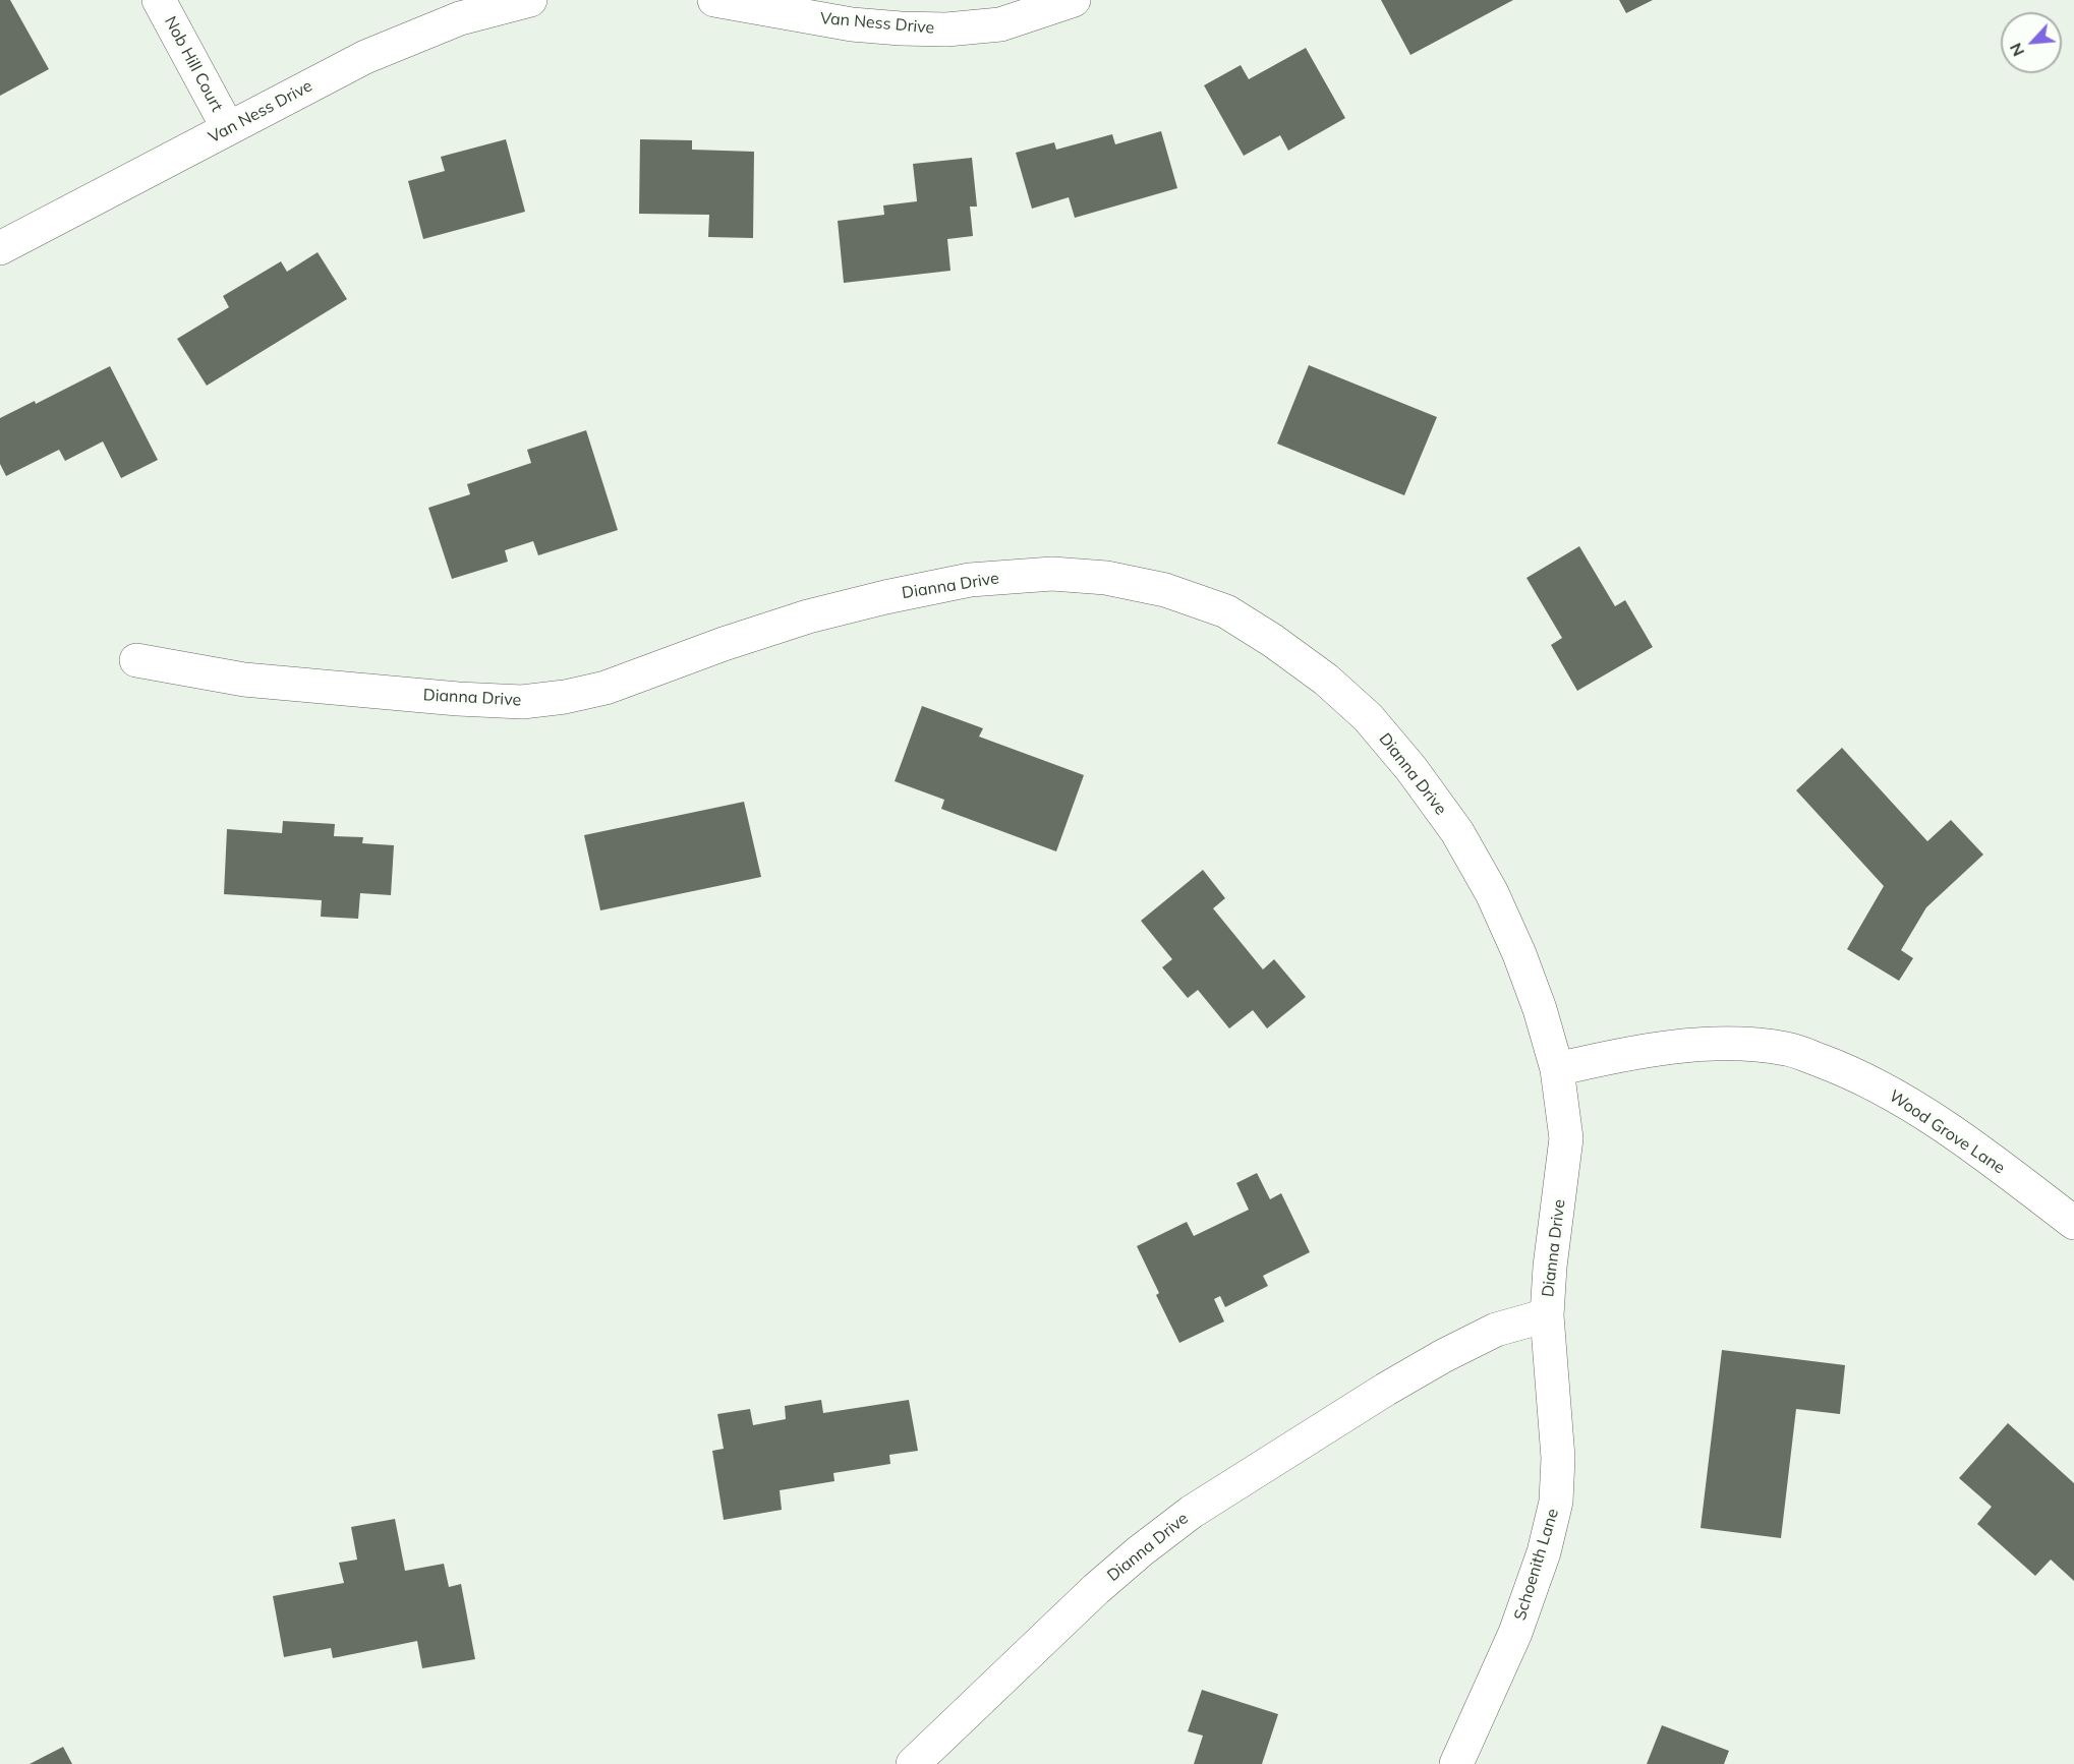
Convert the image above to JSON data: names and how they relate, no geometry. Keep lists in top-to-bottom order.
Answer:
{
  "streets": {
    "street": [
      "Van Ness Drive",
      "Nob Hill Court",
      "Dianna Drive",
      "Wood Grove Lane",
      "Schoenith Lane"
    ]
  },
  "crossings": [
    ["Van Ness Drive", "Nob Hill Court"],
    ["Dianna Drive", "Wood Grove Lane"],
    ["Dianna Drive", "Schoenith Lane"]
  ],
  "north": "bottom left"
}
